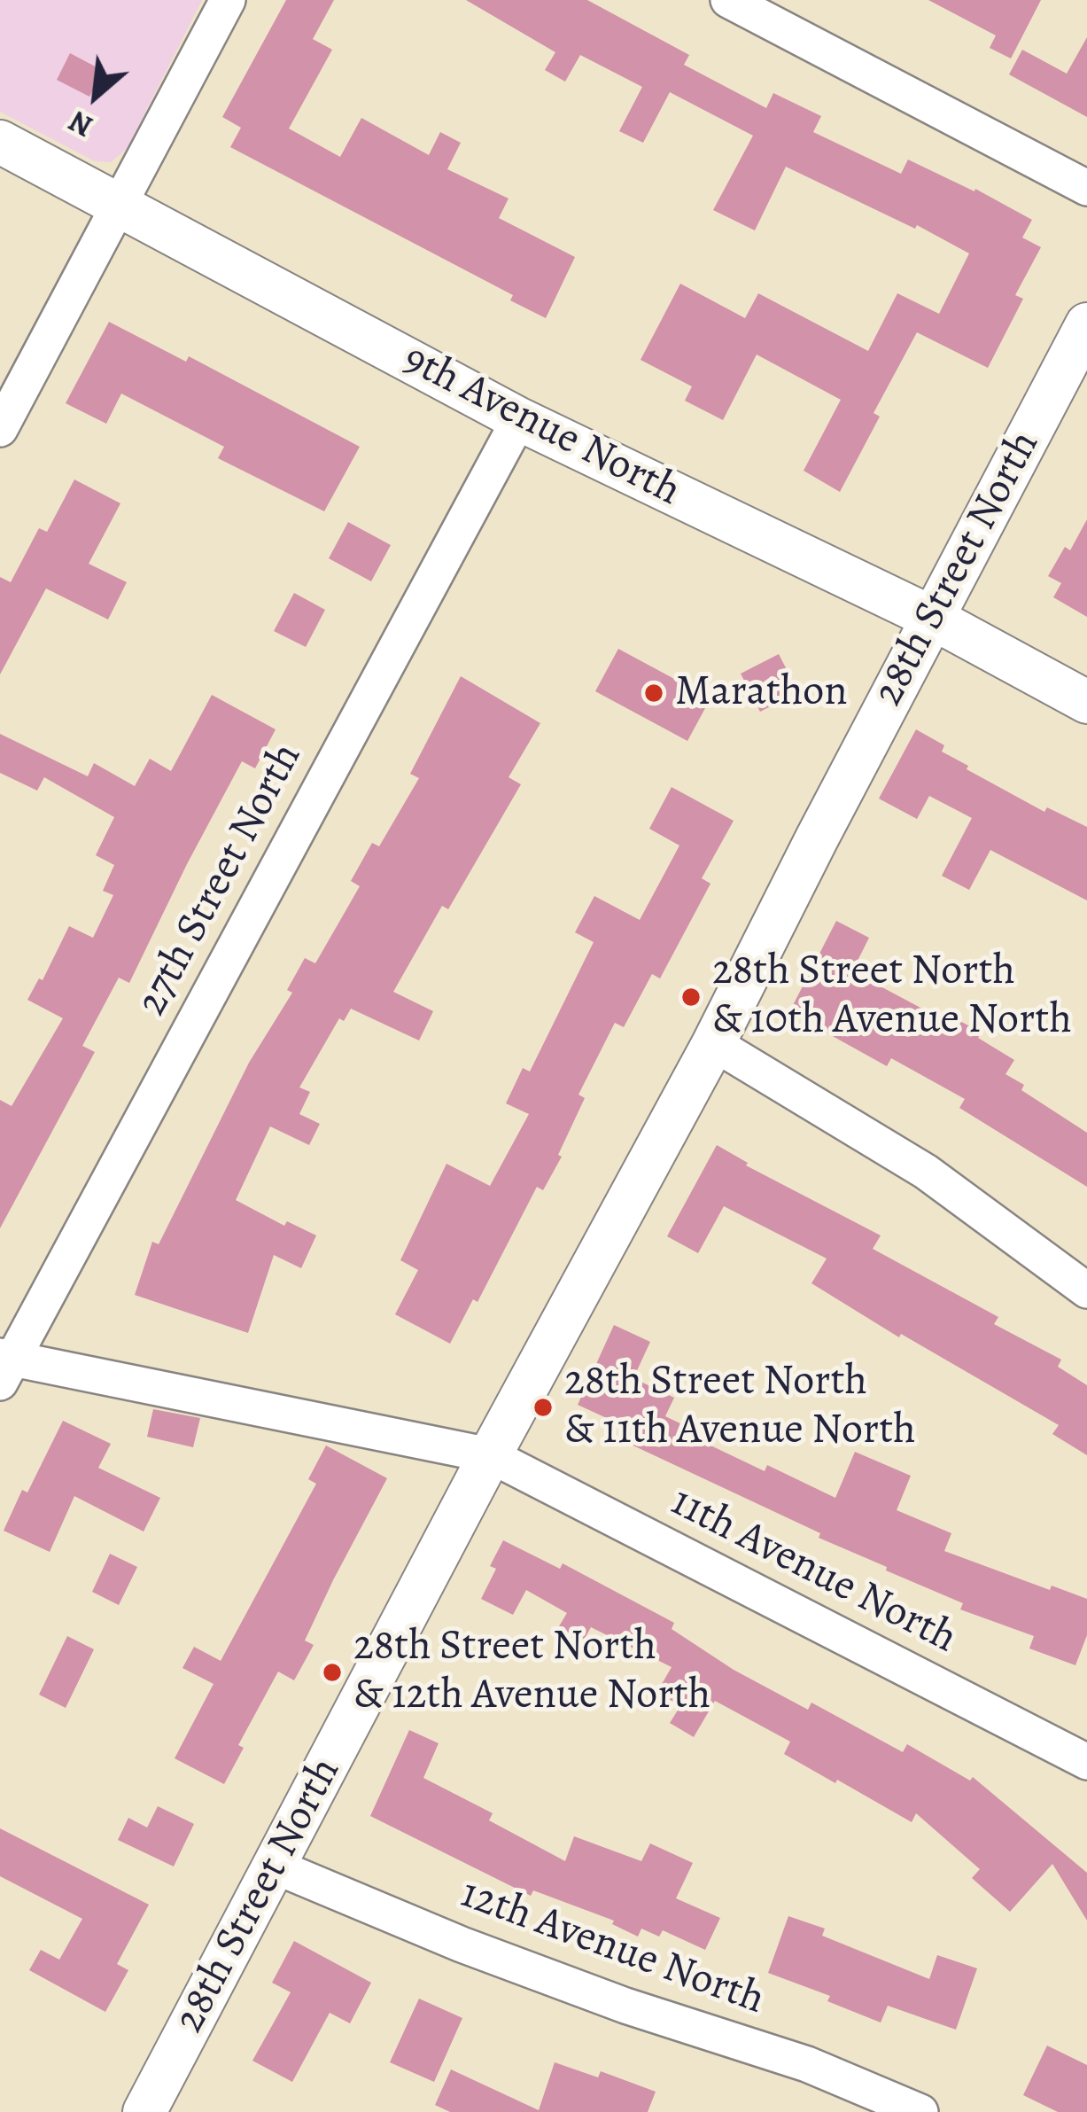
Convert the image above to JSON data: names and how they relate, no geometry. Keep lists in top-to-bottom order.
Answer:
{
  "streets": {
    "street": [
      "9th Avenue North",
      "28th Street North",
      "27th Street North",
      "11th Avenue North",
      "12th Avenue North"
    ]
  },
  "crossings": [
    ["9th Avenue North", "28th Street North"],
    ["9th Avenue North", "27th Street North"],
    ["28th Street North", "11th Avenue North"],
    ["28th Street North", "12th Avenue North"],
    ["27th Street North", "11th Avenue North"]
  ],
  "places": [
    "Marathon",
    "28th Street North & 10th Avenue North",
    "28th Street North & 11th Avenue North",
    "28th Street North & 12th Avenue North"
  ],
  "north": "bottom left"
}
